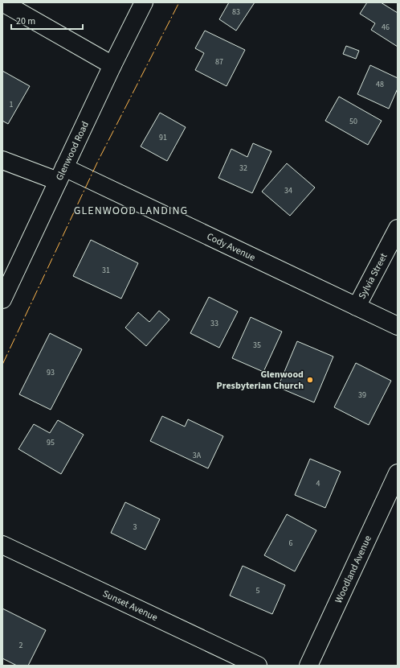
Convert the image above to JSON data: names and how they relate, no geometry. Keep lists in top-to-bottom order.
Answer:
{
  "streets": {
    "street": [
      "Glenwood Road",
      "Cody Avenue",
      "Sylvia Street",
      "Woodland Avenue",
      "Sunset Avenue"
    ]
  },
  "crossings": [
    ["Glenwood Road", "Cody Avenue"],
    ["Cody Avenue", "Sylvia Street"]
  ],
  "districts": ["GLENWOOD LANDING"],
  "places": ["Glenwood Presbyterian Church"],
  "house_numbers": [
    "83",
    "46",
    "87",
    "48",
    "1",
    "50",
    "91",
    "32",
    "34",
    "31",
    "33",
    "35",
    "93",
    "39",
    "95",
    "3A",
    "4",
    "3",
    "6",
    "5",
    "2"
  ],
  "scale_bar": "20 m"
}
